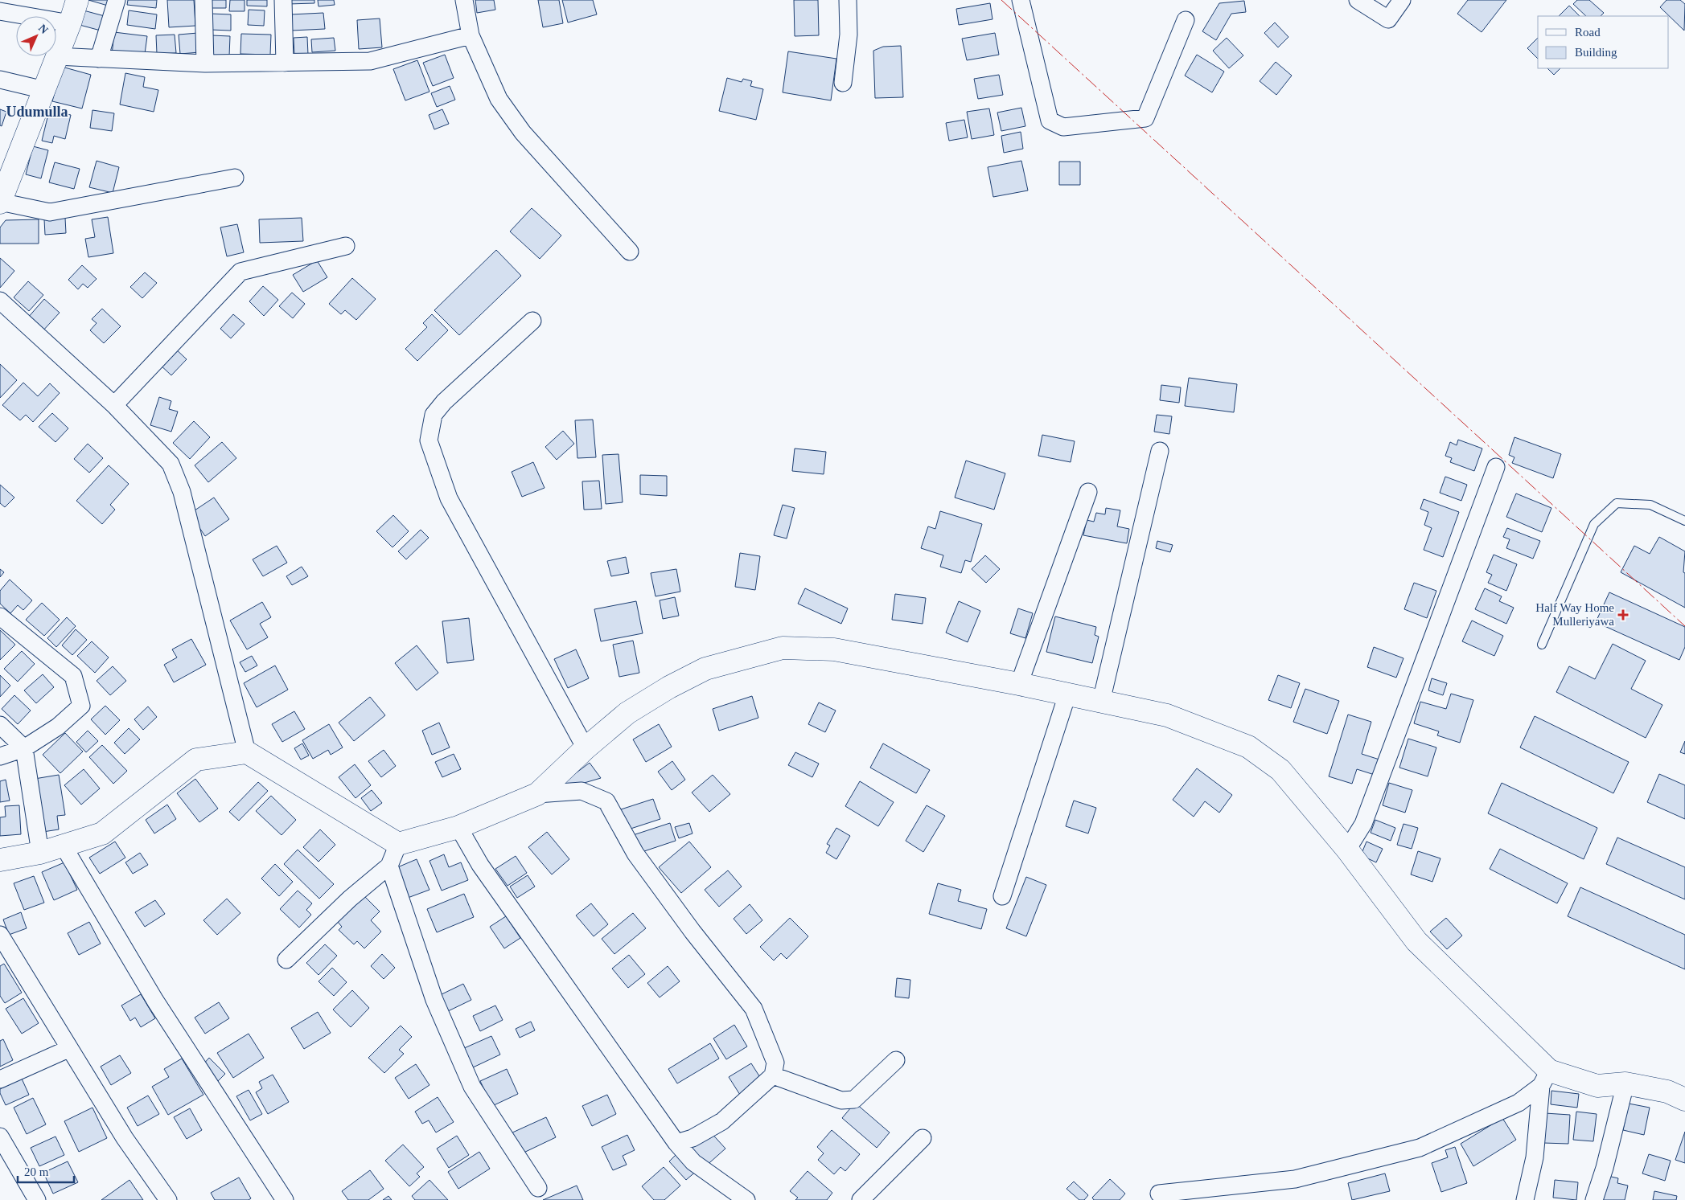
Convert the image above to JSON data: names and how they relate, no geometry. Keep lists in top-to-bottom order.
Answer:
{
  "districts": ["Udumulla"],
  "places": {
    "health": ["Half Way Home Mulleriyawa"]
  },
  "legend": ["Road", "Building"],
  "scale_bar": "20 m",
  "north": "top right"
}
